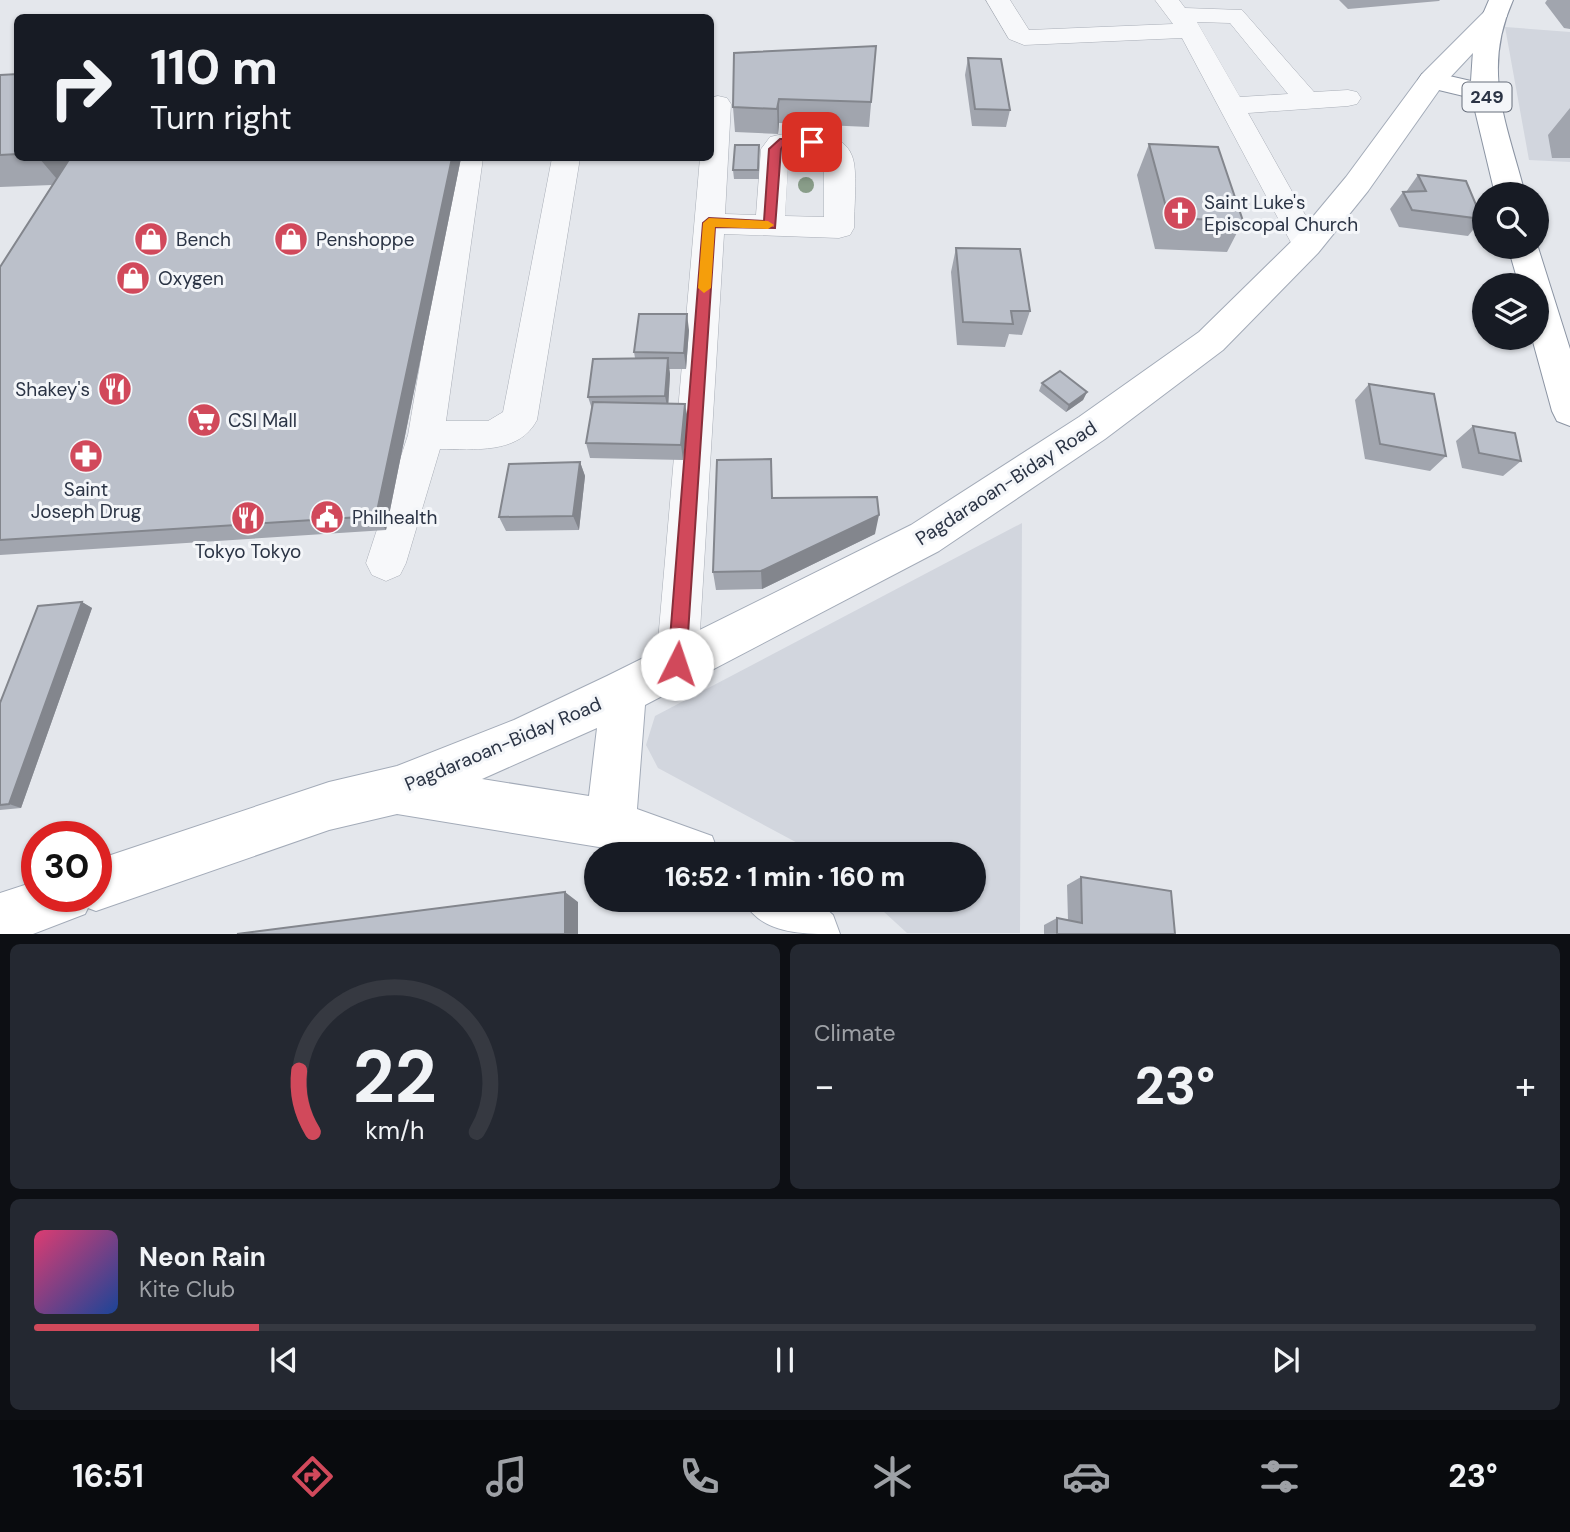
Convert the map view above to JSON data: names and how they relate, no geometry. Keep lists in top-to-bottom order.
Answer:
{
  "streets": {
    "main road": ["249", "Pagdaraoan-Biday Road"]
  },
  "crossings": [
    ["249", "Pagdaraoan-Biday Road"]
  ],
  "places": {
    "church": ["Saint Luke's Episcopal Church"],
    "shop": ["Bench", "Penshoppe", "Oxygen"],
    "restaurant": ["Shakey's", "Tokyo Tokyo"],
    "supermarket": ["CSI Mall"],
    "pharmacy": ["Saint Joseph Drug"],
    "public building": ["Philhealth"]
  },
  "page": {
    "turn": ["110 m", "Turn right"],
    "limit": "30",
    "trip": "16:52 · 1 min · 160 m",
    "tile": "Climate",
    "heat": ["−", "23°", "+"],
    "song": ["Neon Rain", "Kite Club"],
    "tabs": ["16:51", "23°"],
    "gauge": ["22", "km/h"]
  }
}
